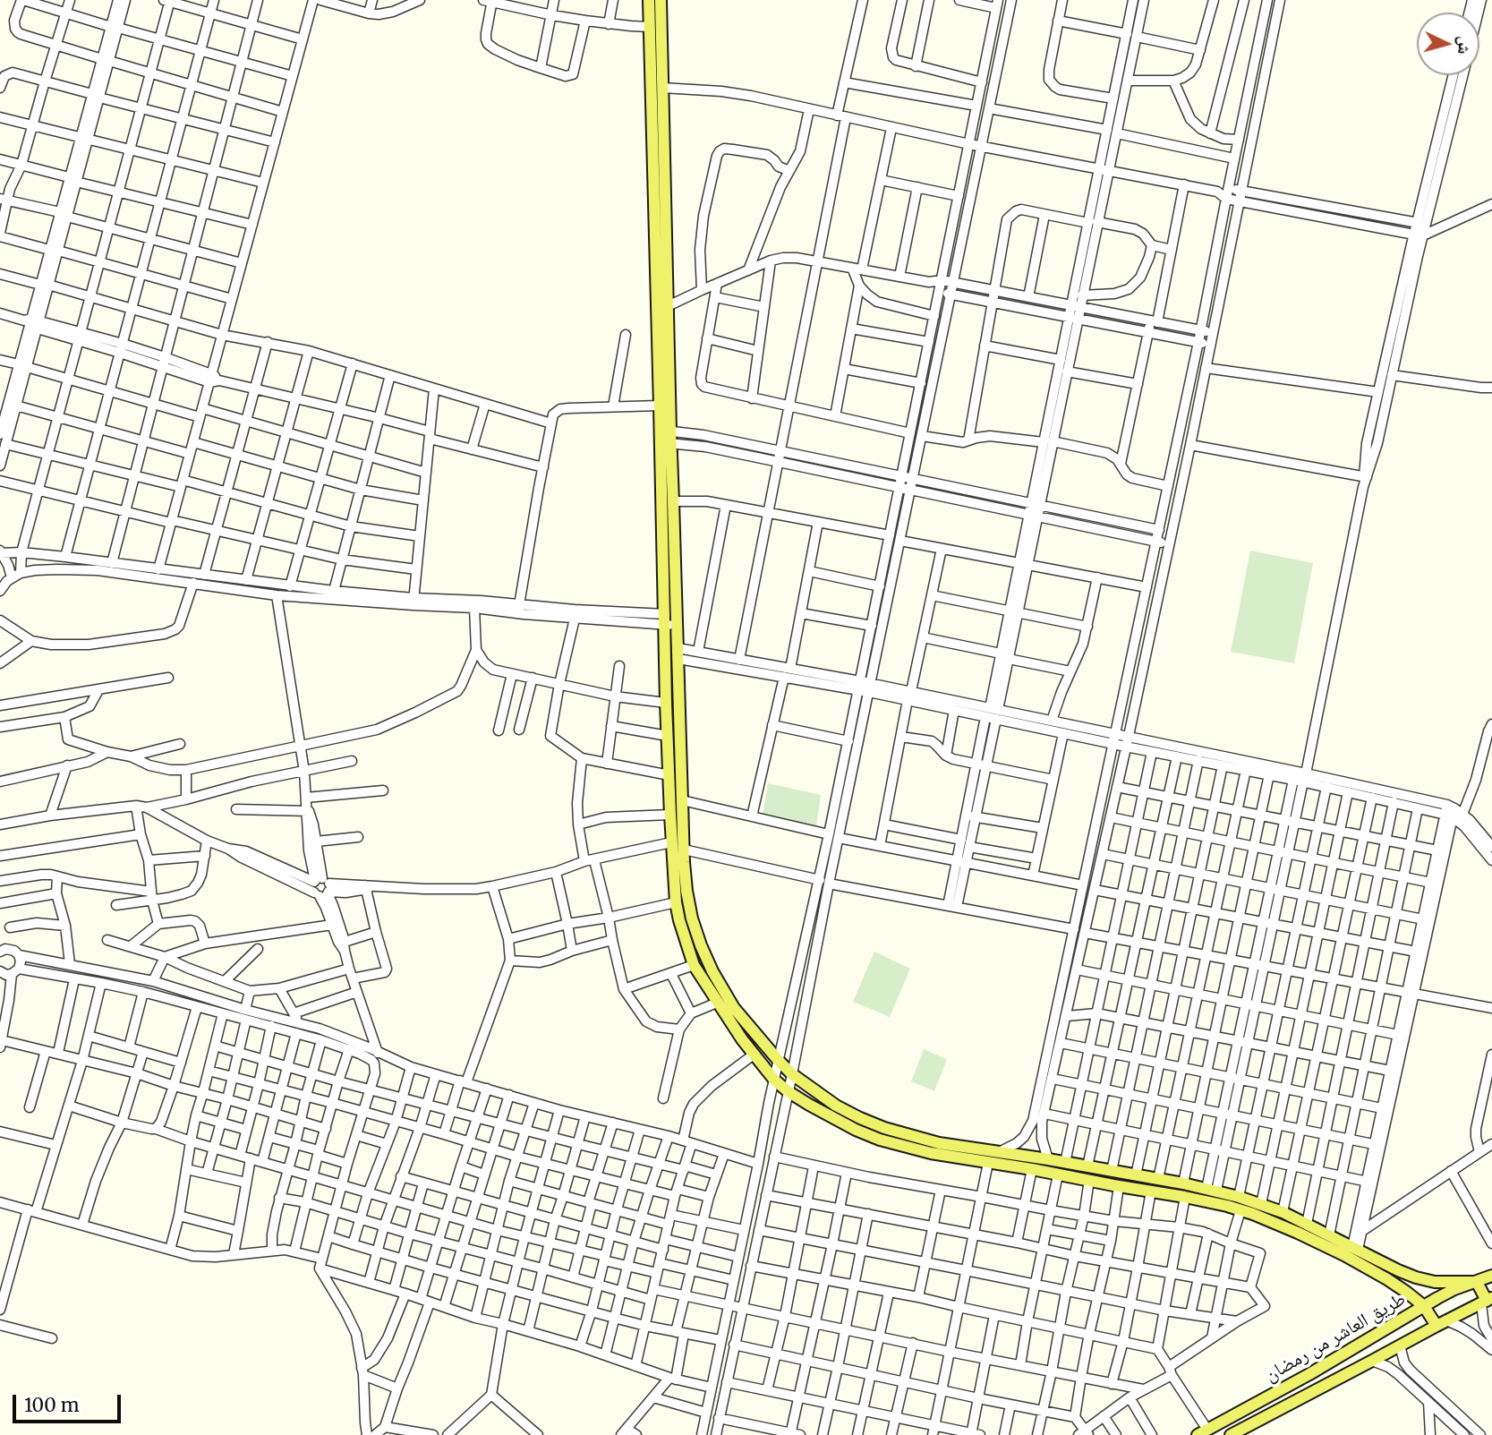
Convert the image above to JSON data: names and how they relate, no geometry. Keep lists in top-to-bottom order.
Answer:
{
  "streets": {
    "main road": ["طريق العاشر من رمضان"]
  },
  "scale_bar": "100 m",
  "north": "right"
}
